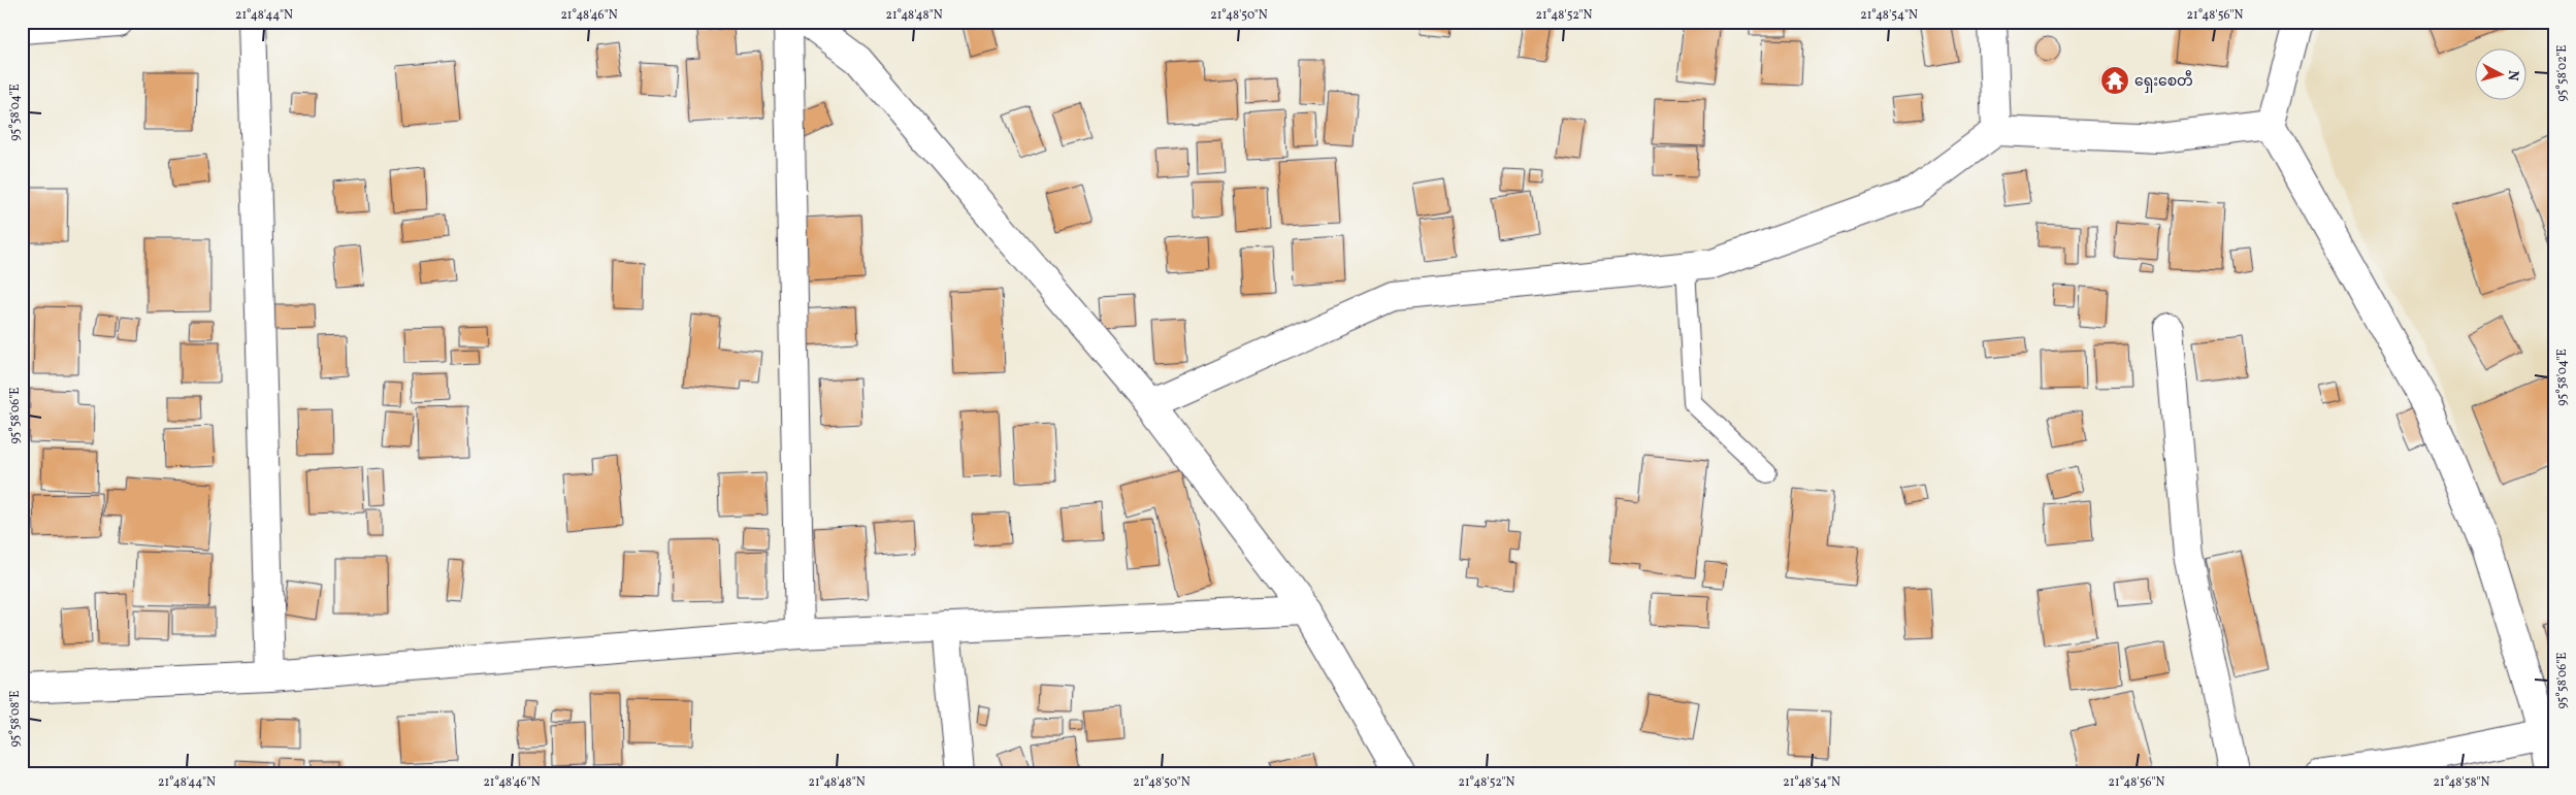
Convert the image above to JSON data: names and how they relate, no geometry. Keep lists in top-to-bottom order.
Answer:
{
  "places": {
    "temple": ["ရှေးစေတီ"]
  },
  "north": "right",
  "coordinates": [
    "21°48'44\"N",
    "21°48'46\"N",
    "21°48'48\"N",
    "21°48'50\"N",
    "21°48'52\"N",
    "21°48'54\"N",
    "21°48'56\"N",
    "95°58'02\"E",
    "95°58'04\"E",
    "95°58'06\"E",
    "95°58'08\"E",
    "21°48'58\"N"
  ]
}
